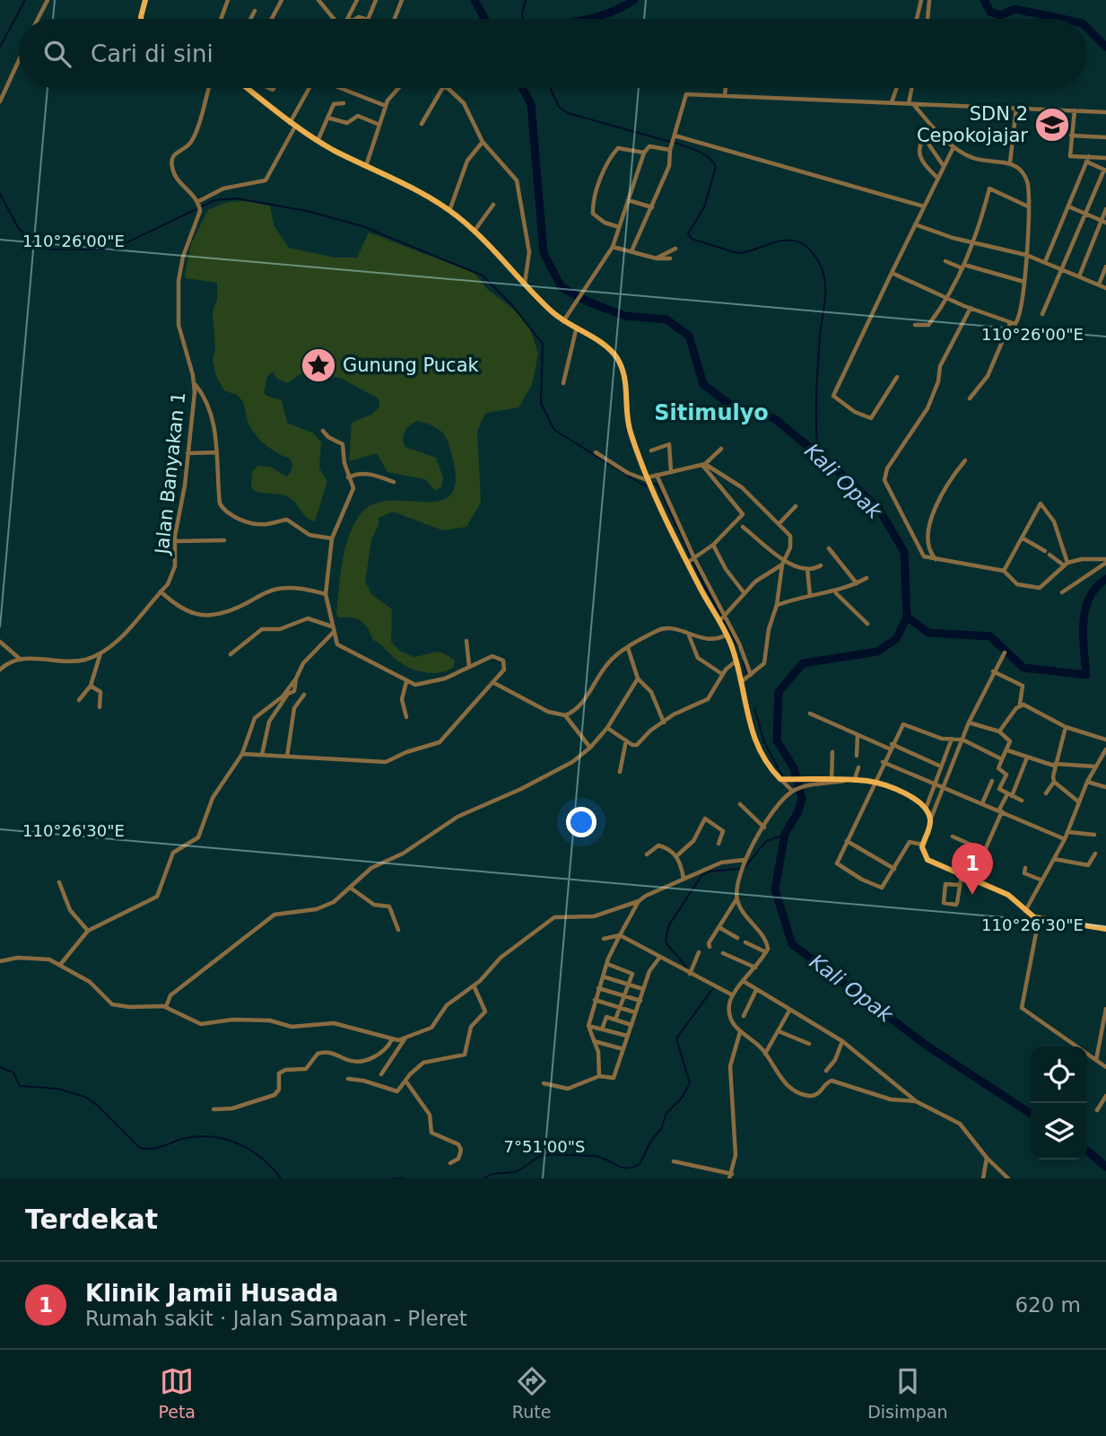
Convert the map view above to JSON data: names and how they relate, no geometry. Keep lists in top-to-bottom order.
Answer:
{
  "streets": {
    "street": ["Jalan Banyakan 1"]
  },
  "districts": ["Sitimulyo"],
  "water": ["Kali Opak"],
  "places": {
    "school or university": ["SDN 2 Cepokojajar"],
    "place": ["Gunung Pucak"]
  },
  "page": {
    "search": "Cari di sini",
    "pins": "1",
    "heading": "Terdekat",
    "list": [
      {
        "mark": "1",
        "name": "Klinik Jamii Husada",
        "note": "Rumah sakit · Jalan Sampaan - Pleret",
        "value": "620 m"
      }
    ],
    "nav": ["Peta", "Rute", "Disimpan"]
  },
  "coordinates": ["110°26'00\"E", "110°26'30\"E", "7°51'00\"S"]
}
